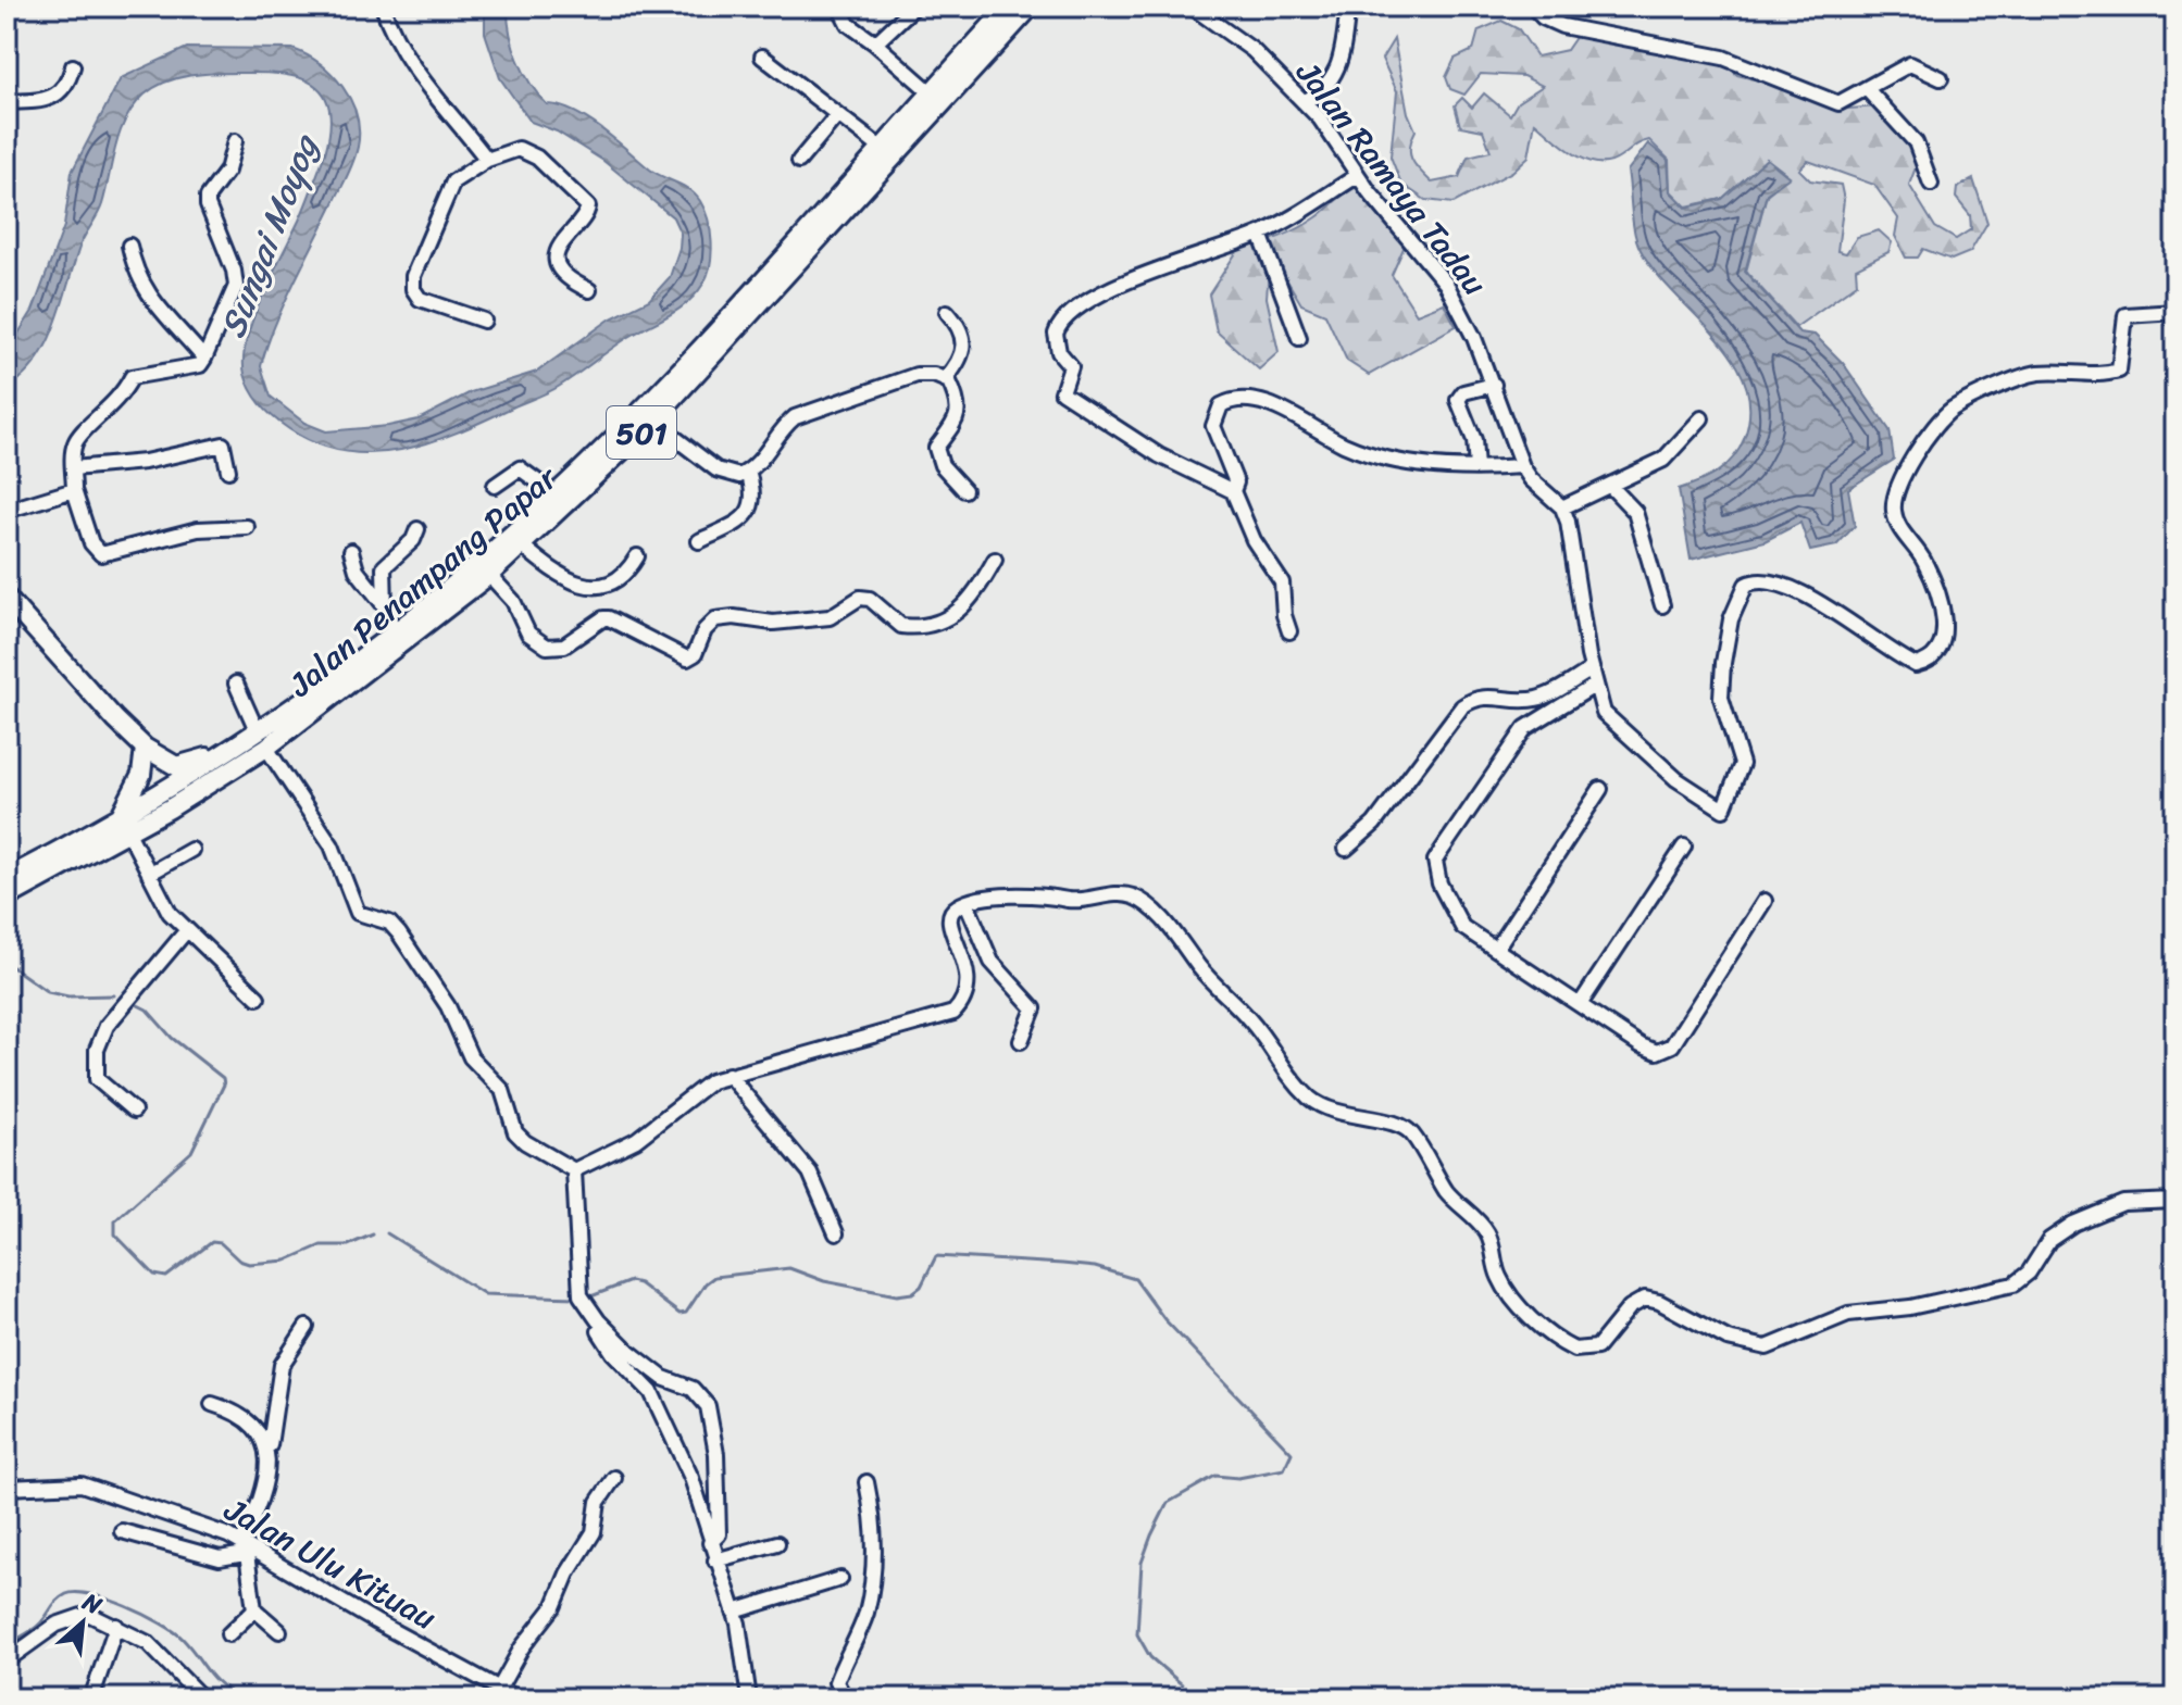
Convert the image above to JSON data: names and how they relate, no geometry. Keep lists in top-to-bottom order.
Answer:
{
  "streets": {
    "main road": ["501", "Jalan Penampang Papar"],
    "street": ["Jalan Ramaya Tadau", "Jalan Ulu Kituau"]
  },
  "water": ["Sungai Moyog"],
  "north": "top right"
}
